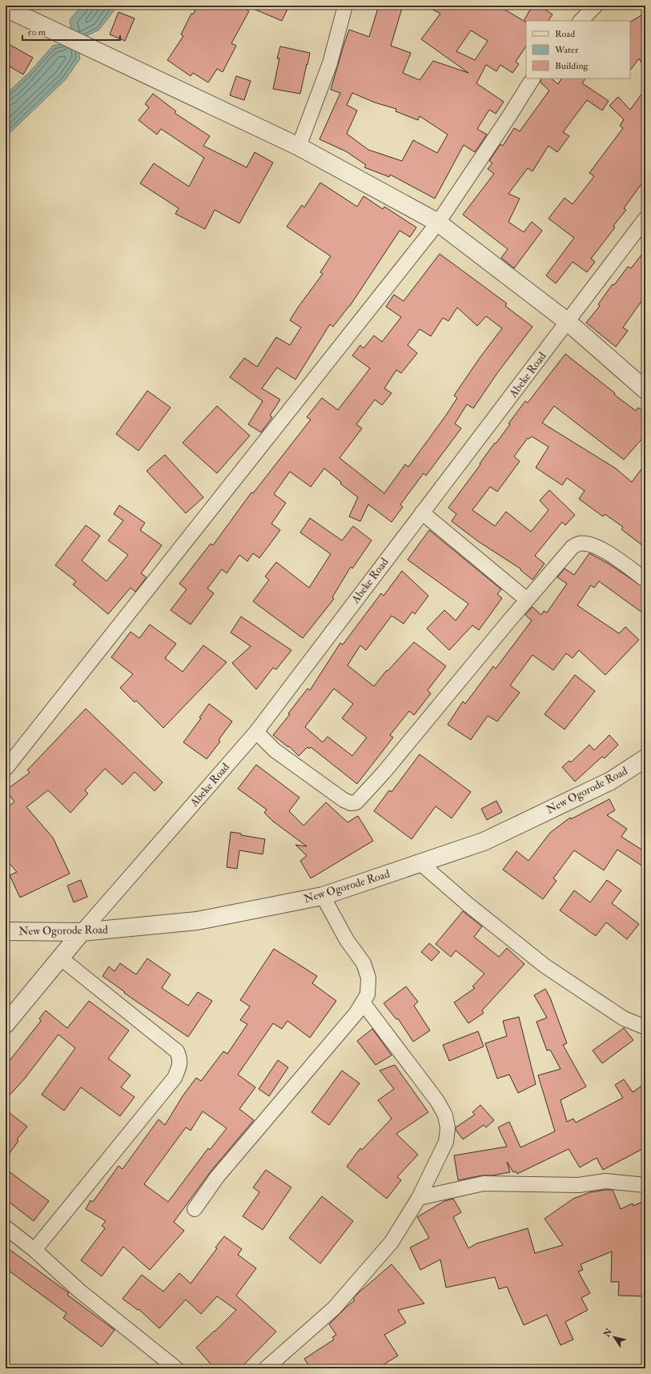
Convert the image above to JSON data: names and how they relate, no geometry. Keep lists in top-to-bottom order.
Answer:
{
  "streets": {
    "street": ["Abeke Road", "New Ogorode Road"]
  },
  "crossings": [
    ["Abeke Road", "New Ogorode Road"]
  ],
  "legend": ["Road", "Water", "Building"],
  "scale_bar": "50 m",
  "north": "top left"
}
